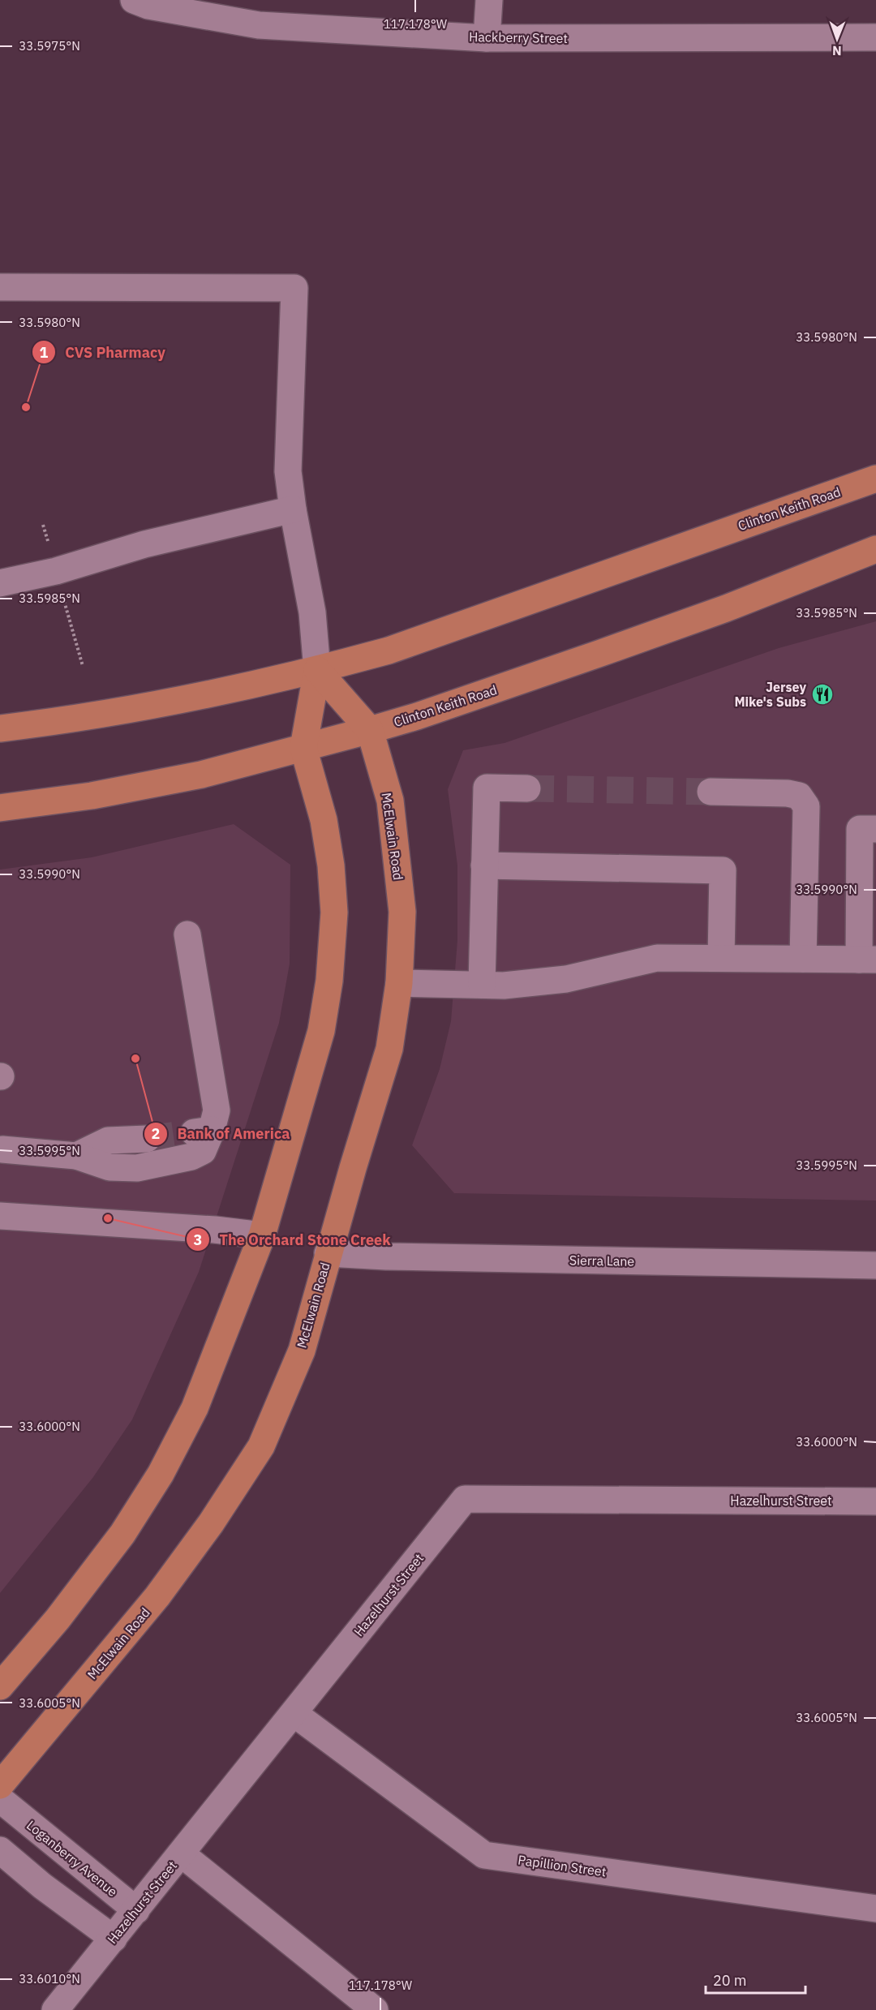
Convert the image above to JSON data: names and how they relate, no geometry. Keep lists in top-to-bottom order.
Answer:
{
  "streets": {
    "main road": ["Clinton Keith Road", "McElwain Road"],
    "street": [
      "Hackberry Street",
      "Sierra Lane",
      "Hazelhurst Street",
      "Loganberry Avenue",
      "Papillion Street"
    ]
  },
  "crossings": [
    ["Clinton Keith Road", "McElwain Road"],
    ["McElwain Road", "Sierra Lane"],
    ["McElwain Road", "Loganberry Avenue"],
    ["Hazelhurst Street", "Loganberry Avenue"],
    ["Hazelhurst Street", "Papillion Street"]
  ],
  "places": {
    "other": ["CVS Pharmacy", "Bank of America", "The Orchard Stone Creek"],
    "restaurant": ["Jersey Mike's Subs"]
  },
  "scale_bar": "20 m",
  "north": "bottom",
  "coordinates": [
    "117.178°W",
    "33.5975°N",
    "33.5980°N",
    "33.5985°N",
    "33.5990°N",
    "33.5995°N",
    "33.6000°N",
    "33.6005°N",
    "33.6010°N"
  ]
}
